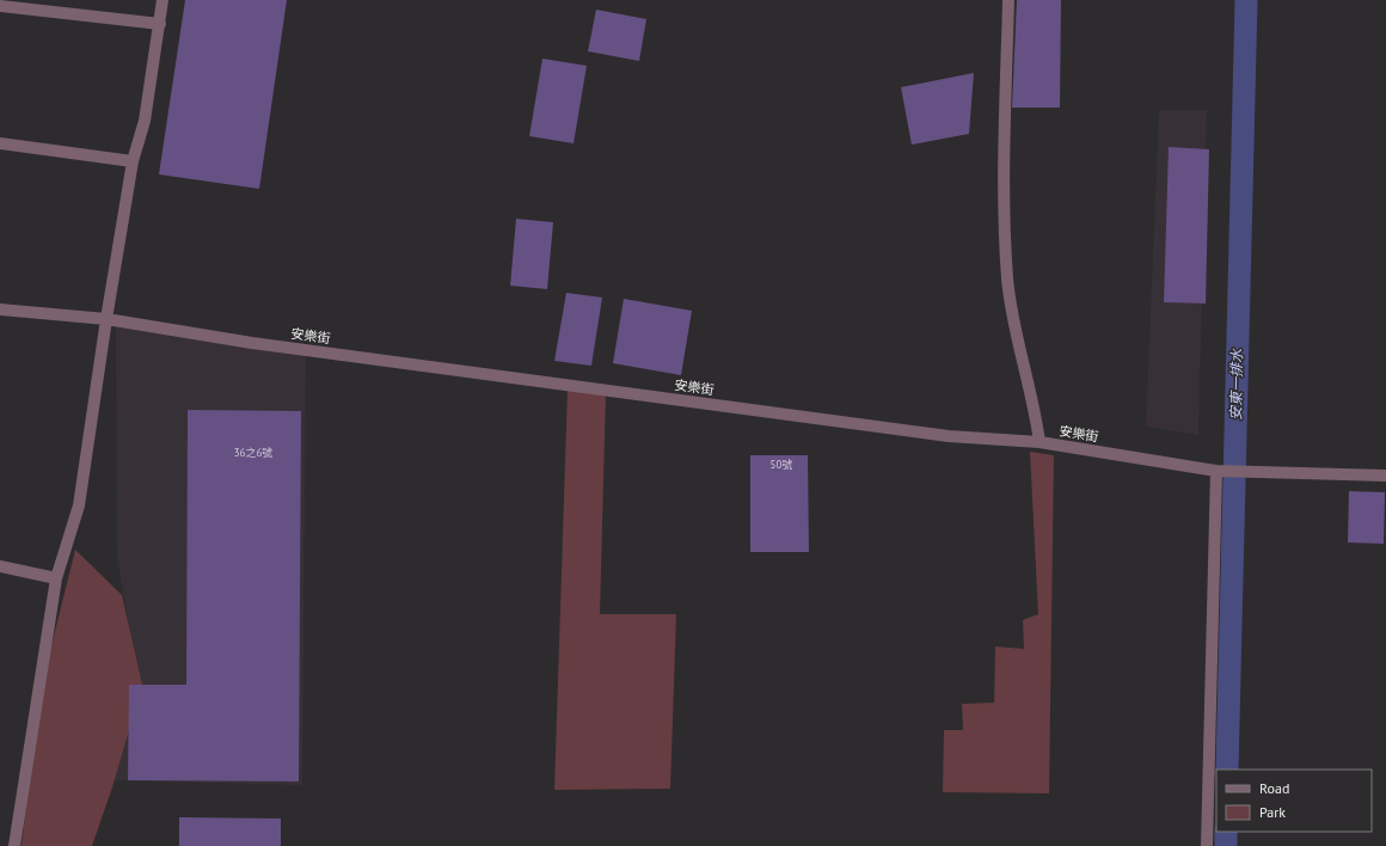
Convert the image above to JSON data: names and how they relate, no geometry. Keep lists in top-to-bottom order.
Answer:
{
  "streets": {
    "street": ["安樂街"]
  },
  "water": ["安東一排水"],
  "house_numbers": ["36之6號", "50號"],
  "legend": ["Road", "Park"]
}
